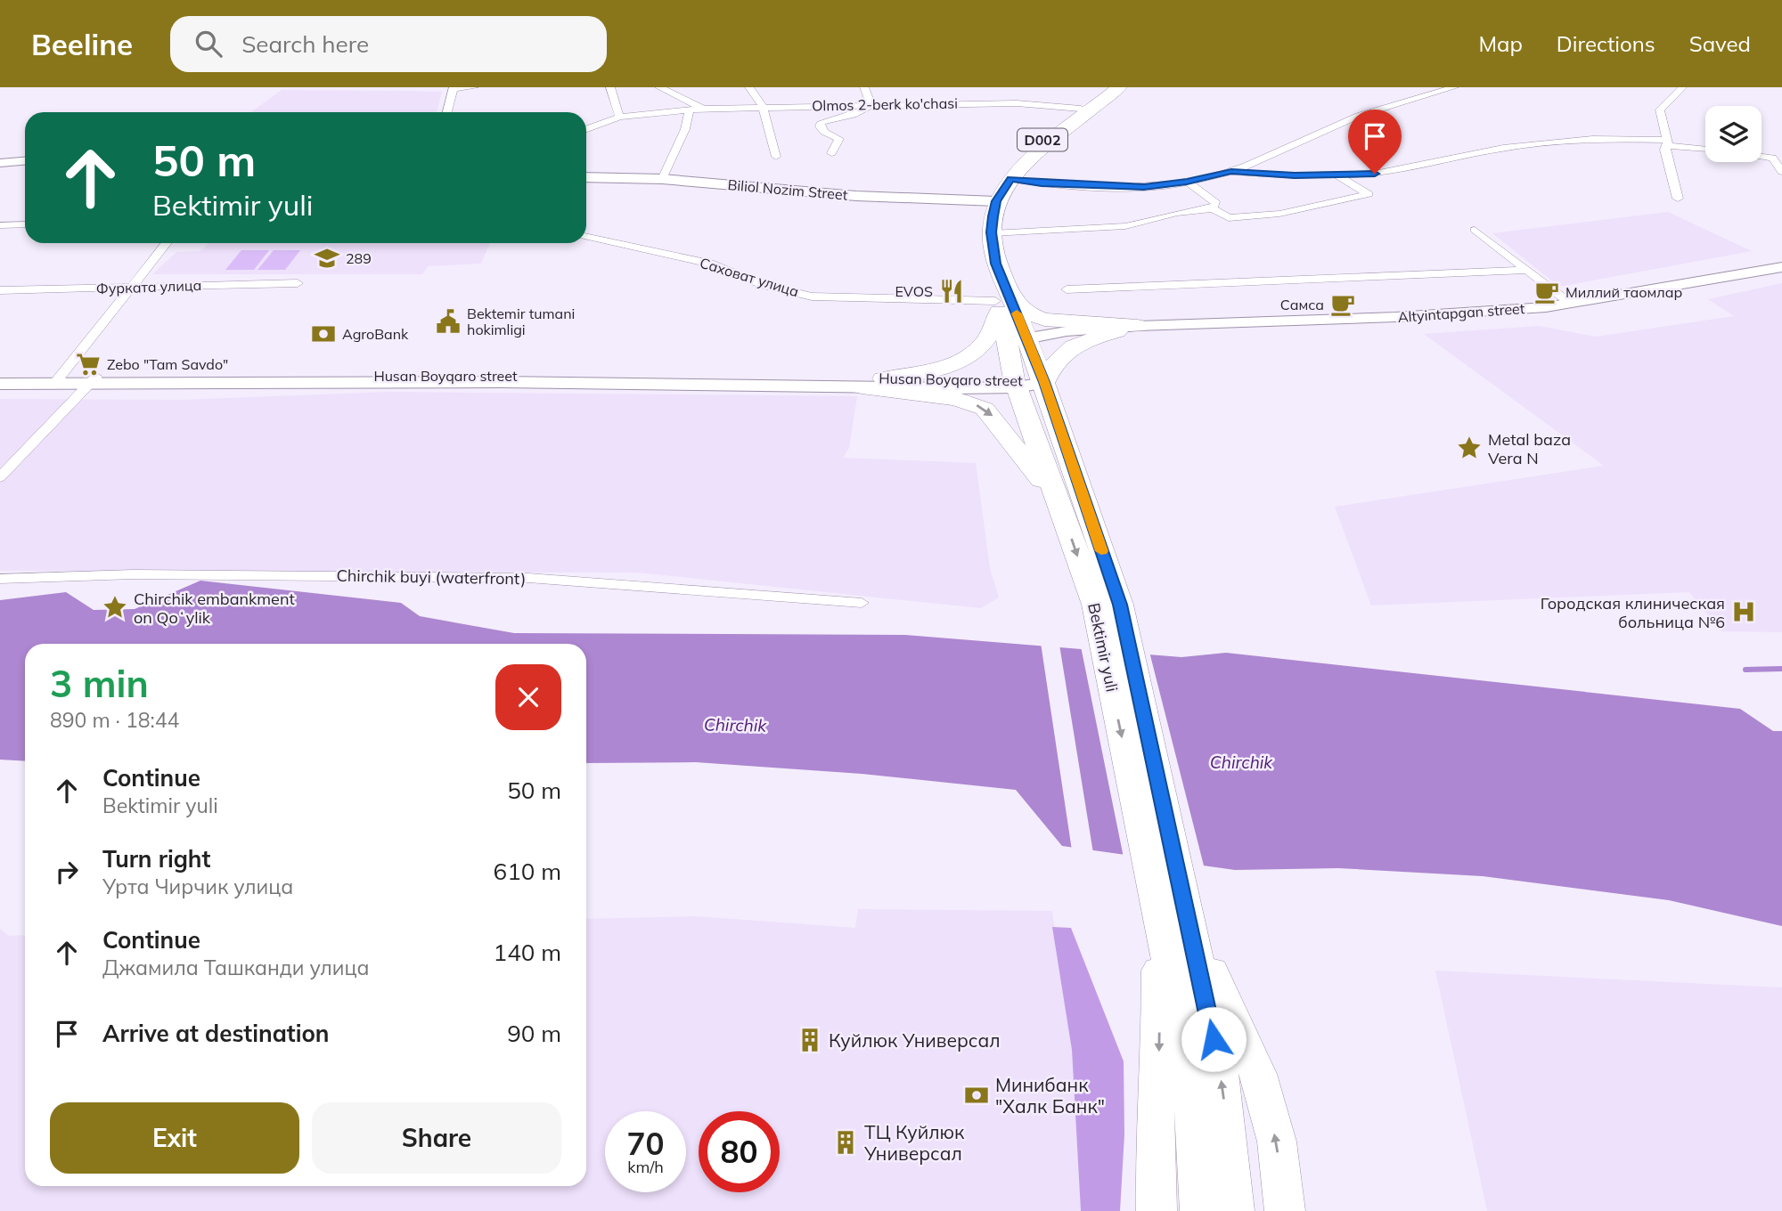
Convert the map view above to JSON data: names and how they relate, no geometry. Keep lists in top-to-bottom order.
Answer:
{
  "streets": {
    "highway": ["D002", "Bektimir yuli"],
    "main road": ["Biliol Nozim Street", "Altyintapgan street", "Husan Boyqaro street"],
    "street": [
      "Olmos 2-berk ko'chasi",
      "Саховат улица",
      "Фурката улица",
      "Chirchik buyi (waterfront)"
    ]
  },
  "crossings": [
    ["Olmos 2-berk ko'chasi", "Bektimir yuli"],
    ["D002", "Bektimir yuli"],
    ["Biliol Nozim Street", "Bektimir yuli"],
    ["Саховат улица", "Bektimir yuli"],
    ["Altyintapgan street", "Bektimir yuli"],
    ["Husan Boyqaro street", "Bektimir yuli"]
  ],
  "water": ["Chirchik"],
  "places": {
    "school or university": ["289"],
    "restaurant": ["EVOS"],
    "cafe": ["Миллий таомлар", "Самса"],
    "public building": ["Bektemir tumani hokimligi"],
    "bank": ["AgroBank", "Минибанк \"Халк Банк\""],
    "supermarket": ["Zebo \"Tam Savdo\""],
    "place": ["Metal baza Vera N", "Chirchik embankment on Qoʻylik"],
    "hospital": ["Городская клиническая больница №6"],
    "building": ["Куйлюк Универсал", "ТЦ Куйлюк Универсал"]
  },
  "page": {
    "header": "Beeline",
    "search": "Search here",
    "nav": ["Map", "Directions", "Saved"],
    "turn": ["50 m", "Bektimir yuli"],
    "heading": ["3 min", "890 m · 18:44"],
    "list": [
      {
        "name": "Continue",
        "note": "Bektimir yuli",
        "value": "50 m"
      },
      {
        "name": "Turn right",
        "note": "Урта Чирчик улица",
        "value": "610 m"
      },
      {
        "name": "Continue",
        "note": "Джамила Ташканди улица",
        "value": "140 m"
      },
      {
        "name": "Arrive at destination",
        "value": "90 m"
      }
    ],
    "buttons": ["Exit", "Share"],
    "speed": "70 km/h",
    "limit": "80"
  }
}
